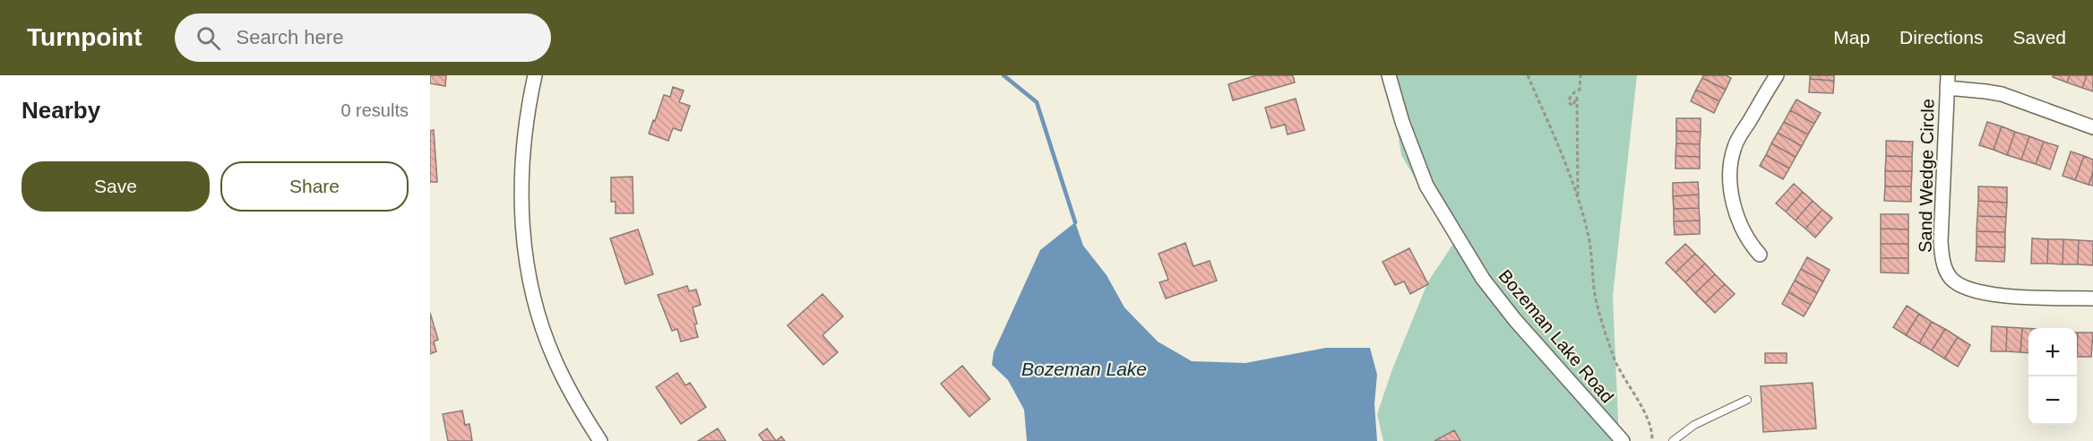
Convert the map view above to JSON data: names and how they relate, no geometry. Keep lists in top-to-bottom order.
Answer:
{
  "streets": {
    "street": ["Sand Wedge Circle", "Bozeman Lake Road"]
  },
  "water": ["Bozeman Lake"],
  "page": {
    "header": "Turnpoint",
    "search": "Search here",
    "nav": ["Map", "Directions", "Saved"],
    "heading": ["Nearby", "0 results"],
    "buttons": ["Save", "Share"],
    "map_buttons": ["+", "−"]
  }
}
